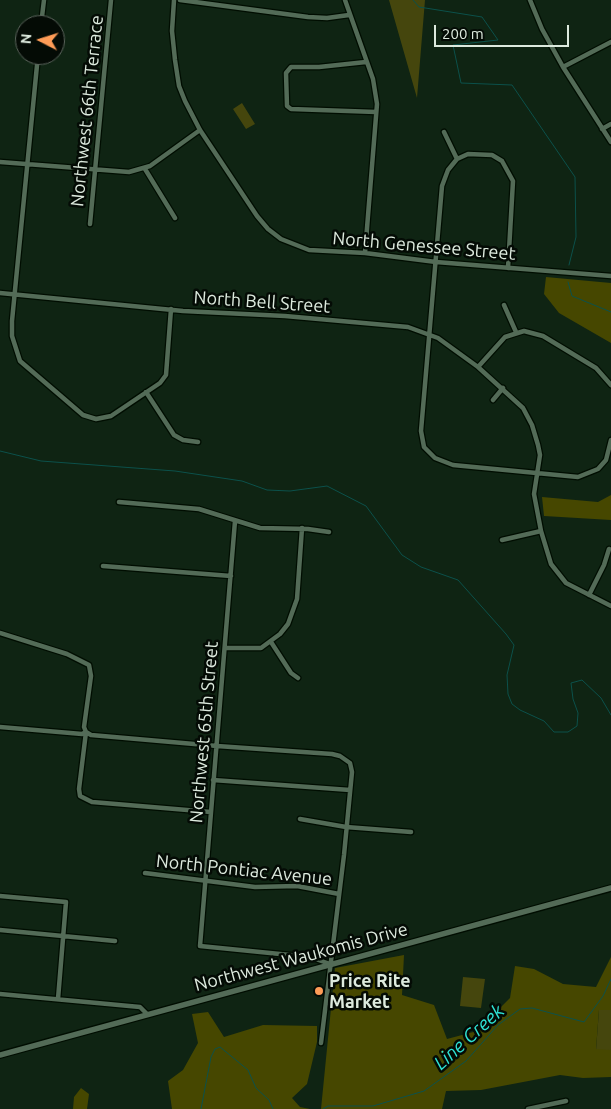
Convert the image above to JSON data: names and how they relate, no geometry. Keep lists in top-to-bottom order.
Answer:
{
  "streets": {
    "main road": ["Northwest Waukomis Drive"],
    "street": [
      "Northwest 66th Terrace",
      "North Genessee Street",
      "North Bell Street",
      "Northwest 65th Street",
      "North Pontiac Avenue"
    ]
  },
  "crossings": [
    ["Northwest 65th Street", "North Pontiac Avenue"],
    ["Northwest 65th Street", "Northwest Waukomis Drive"]
  ],
  "water": ["Line Creek"],
  "places": ["Price Rite Market"],
  "scale_bar": "200 m",
  "north": "left"
}
